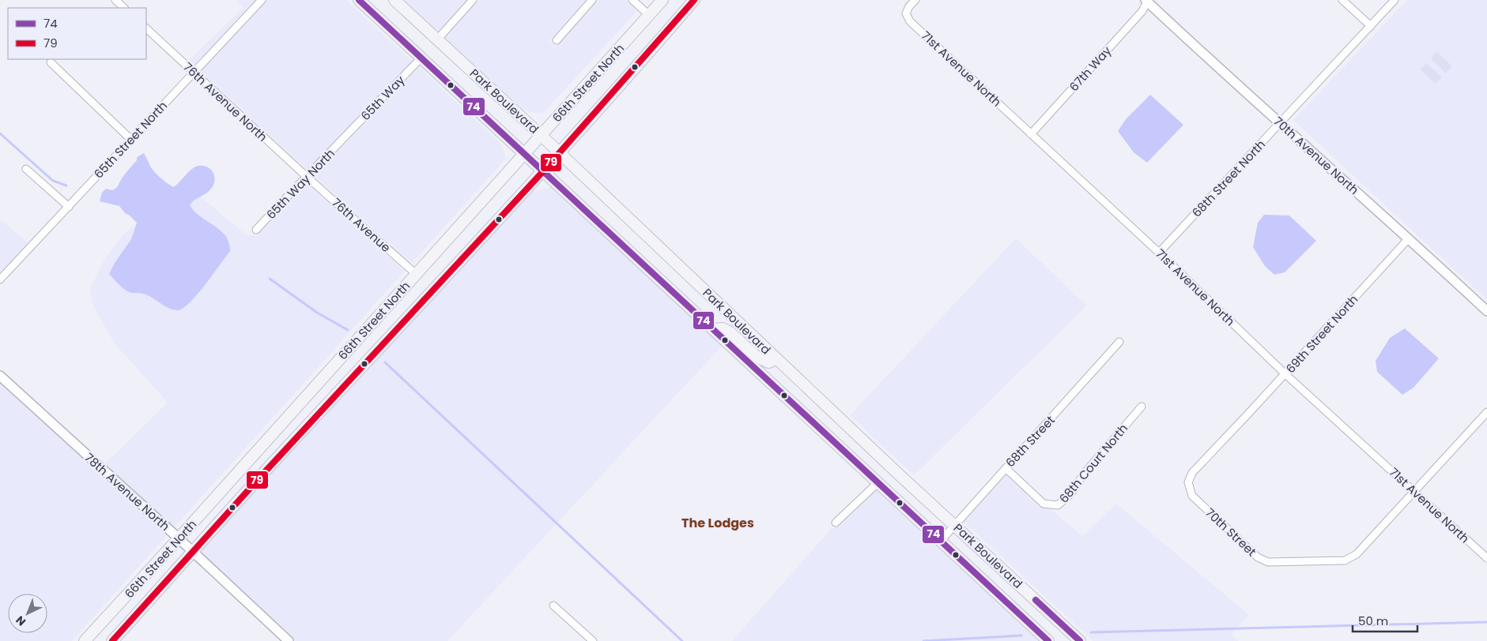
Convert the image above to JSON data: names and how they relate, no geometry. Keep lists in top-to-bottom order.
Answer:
{
  "streets": {
    "main road": ["66th Street North", "Park Boulevard"],
    "street": [
      "71st Avenue North",
      "67th Way",
      "65th Way",
      "76th Avenue North",
      "65th Street North",
      "70th Avenue North",
      "68th Street North",
      "65th Way North",
      "76th Avenue",
      "69th Street North",
      "68th Street",
      "68th Court North",
      "78th Avenue North",
      "70th Street"
    ]
  },
  "crossings": [
    ["71st Avenue North", "67th Way"],
    ["71st Avenue North", "68th Street North"],
    ["71st Avenue North", "69th Street North"],
    ["71st Avenue North", "70th Street"],
    ["67th Way", "70th Avenue North"],
    ["66th Street North", "Park Boulevard"],
    ["66th Street North", "76th Avenue"],
    ["66th Street North", "78th Avenue North"],
    ["65th Way", "Park Boulevard"],
    ["65th Way", "65th Way North"],
    ["Park Boulevard", "68th Street"],
    ["76th Avenue North", "65th Street North"],
    ["76th Avenue North", "65th Way North"],
    ["76th Avenue North", "76th Avenue"],
    ["70th Avenue North", "68th Street North"],
    ["70th Avenue North", "69th Street North"],
    ["65th Way North", "76th Avenue"],
    ["69th Street North", "70th Street"],
    ["68th Street", "68th Court North"]
  ],
  "districts": ["The Lodges"],
  "lines": ["transit line 74", "transit line 79"],
  "legend": ["74", "79"],
  "scale_bar": "50 m",
  "north": "bottom left"
}
